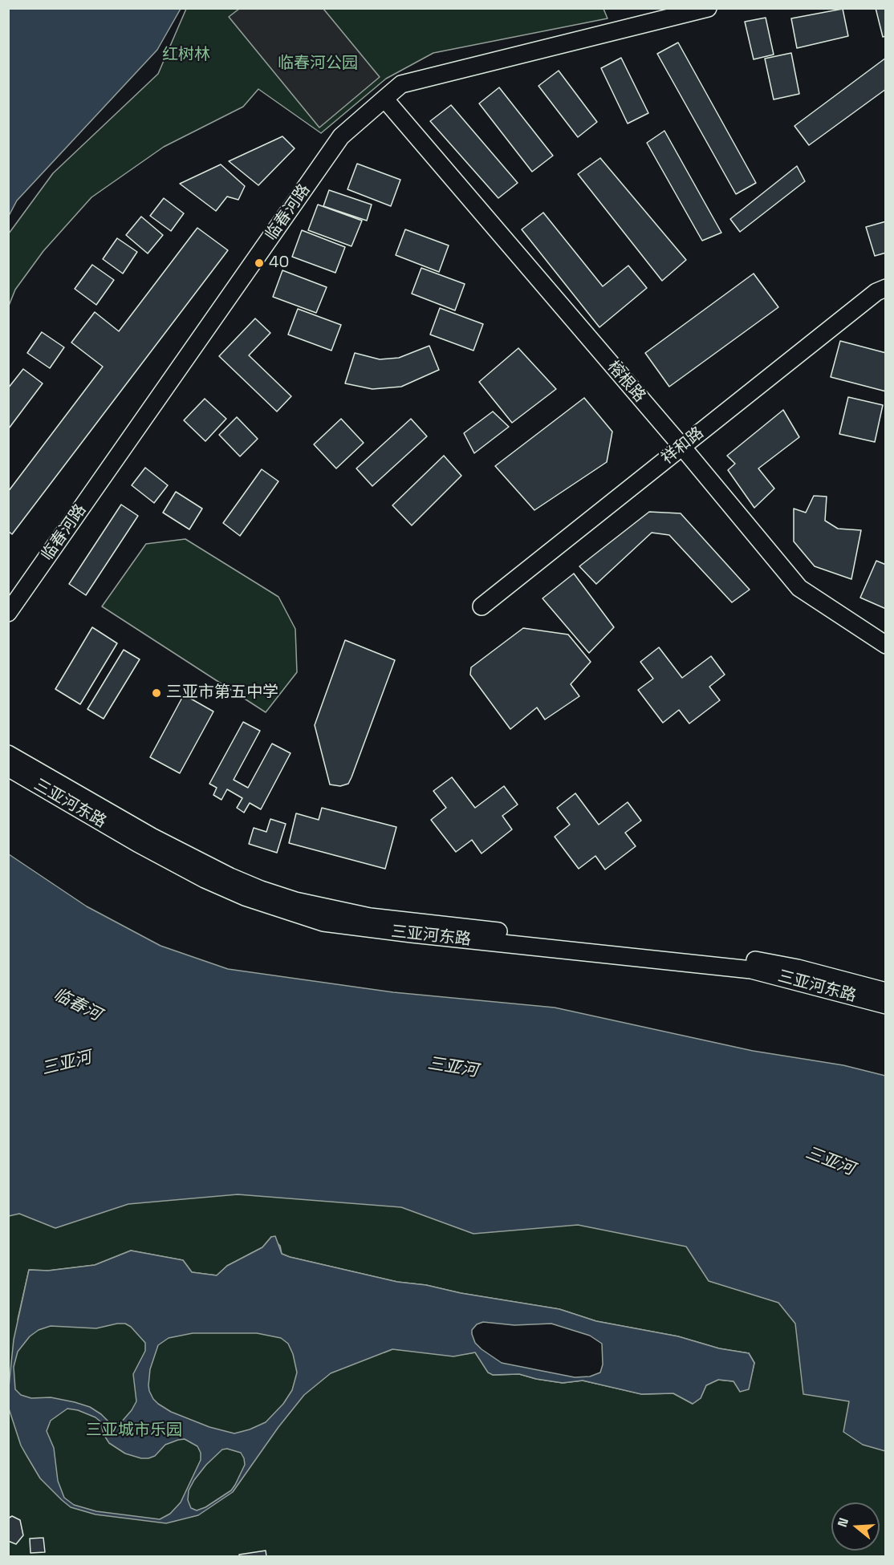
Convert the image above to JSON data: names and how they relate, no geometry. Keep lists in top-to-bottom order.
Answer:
{
  "streets": {
    "street": [
      "临春河路",
      "榕根路",
      "祥和路",
      "三亚河东路"
    ]
  },
  "crossings": [
    ["临春河路", "榕根路"],
    ["榕根路", "祥和路"]
  ],
  "water": ["临春河", "三亚河"],
  "parks": ["红树林", "临春河公园", "三亚城市乐园"],
  "places": ["40", "三亚市第五中学"],
  "north": "left"
}
